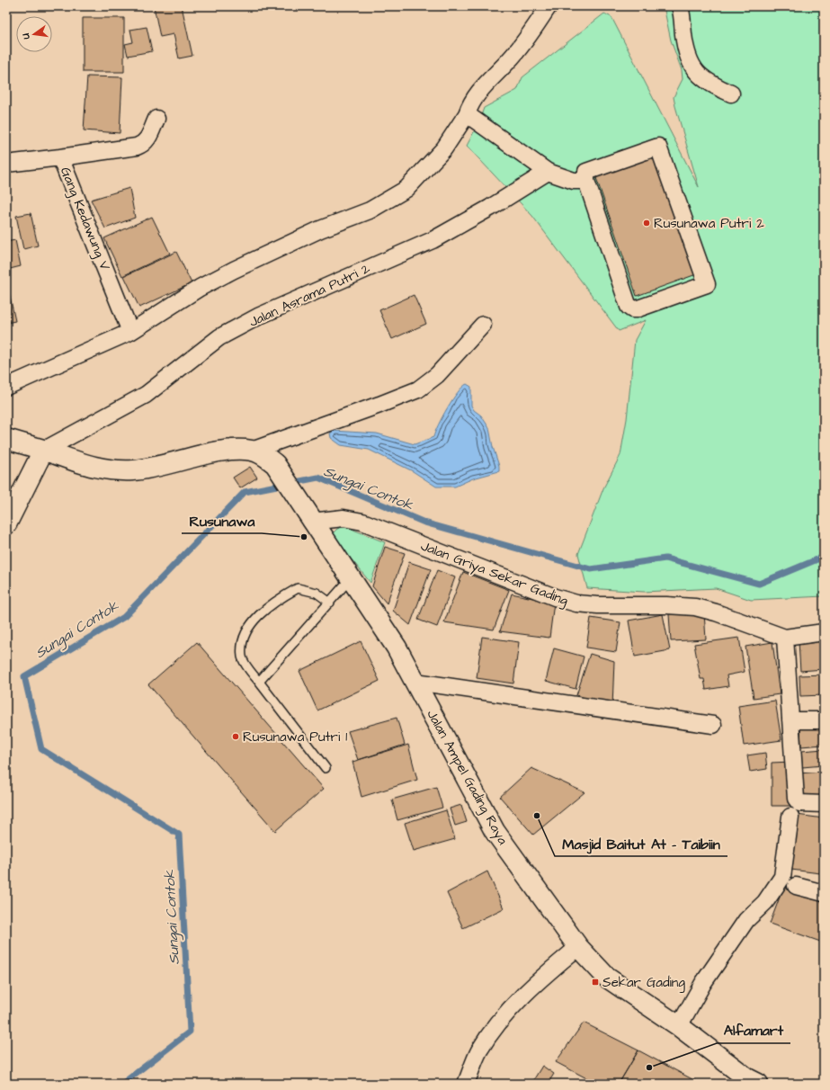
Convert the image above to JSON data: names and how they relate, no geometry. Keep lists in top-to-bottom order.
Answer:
{
  "streets": {
    "main road": ["Jalan Ampel Gading Raya"],
    "street": ["Gang Kedawung V", "Jalan Asrama Putri 2", "Jalan Griya Sekar Gading"]
  },
  "crossings": [
    ["Jalan Griya Sekar Gading", "Jalan Ampel Gading Raya"]
  ],
  "water": ["Sungai Contok"],
  "places": {
    "other": [
      "Rusunawa Putri 2",
      "Rusunawa",
      "Rusunawa Putri 1",
      "Masjid Baitut At - Taibiin",
      "Alfamart"
    ],
    "transit": ["Sekar Gading"]
  },
  "north": "left"
}
